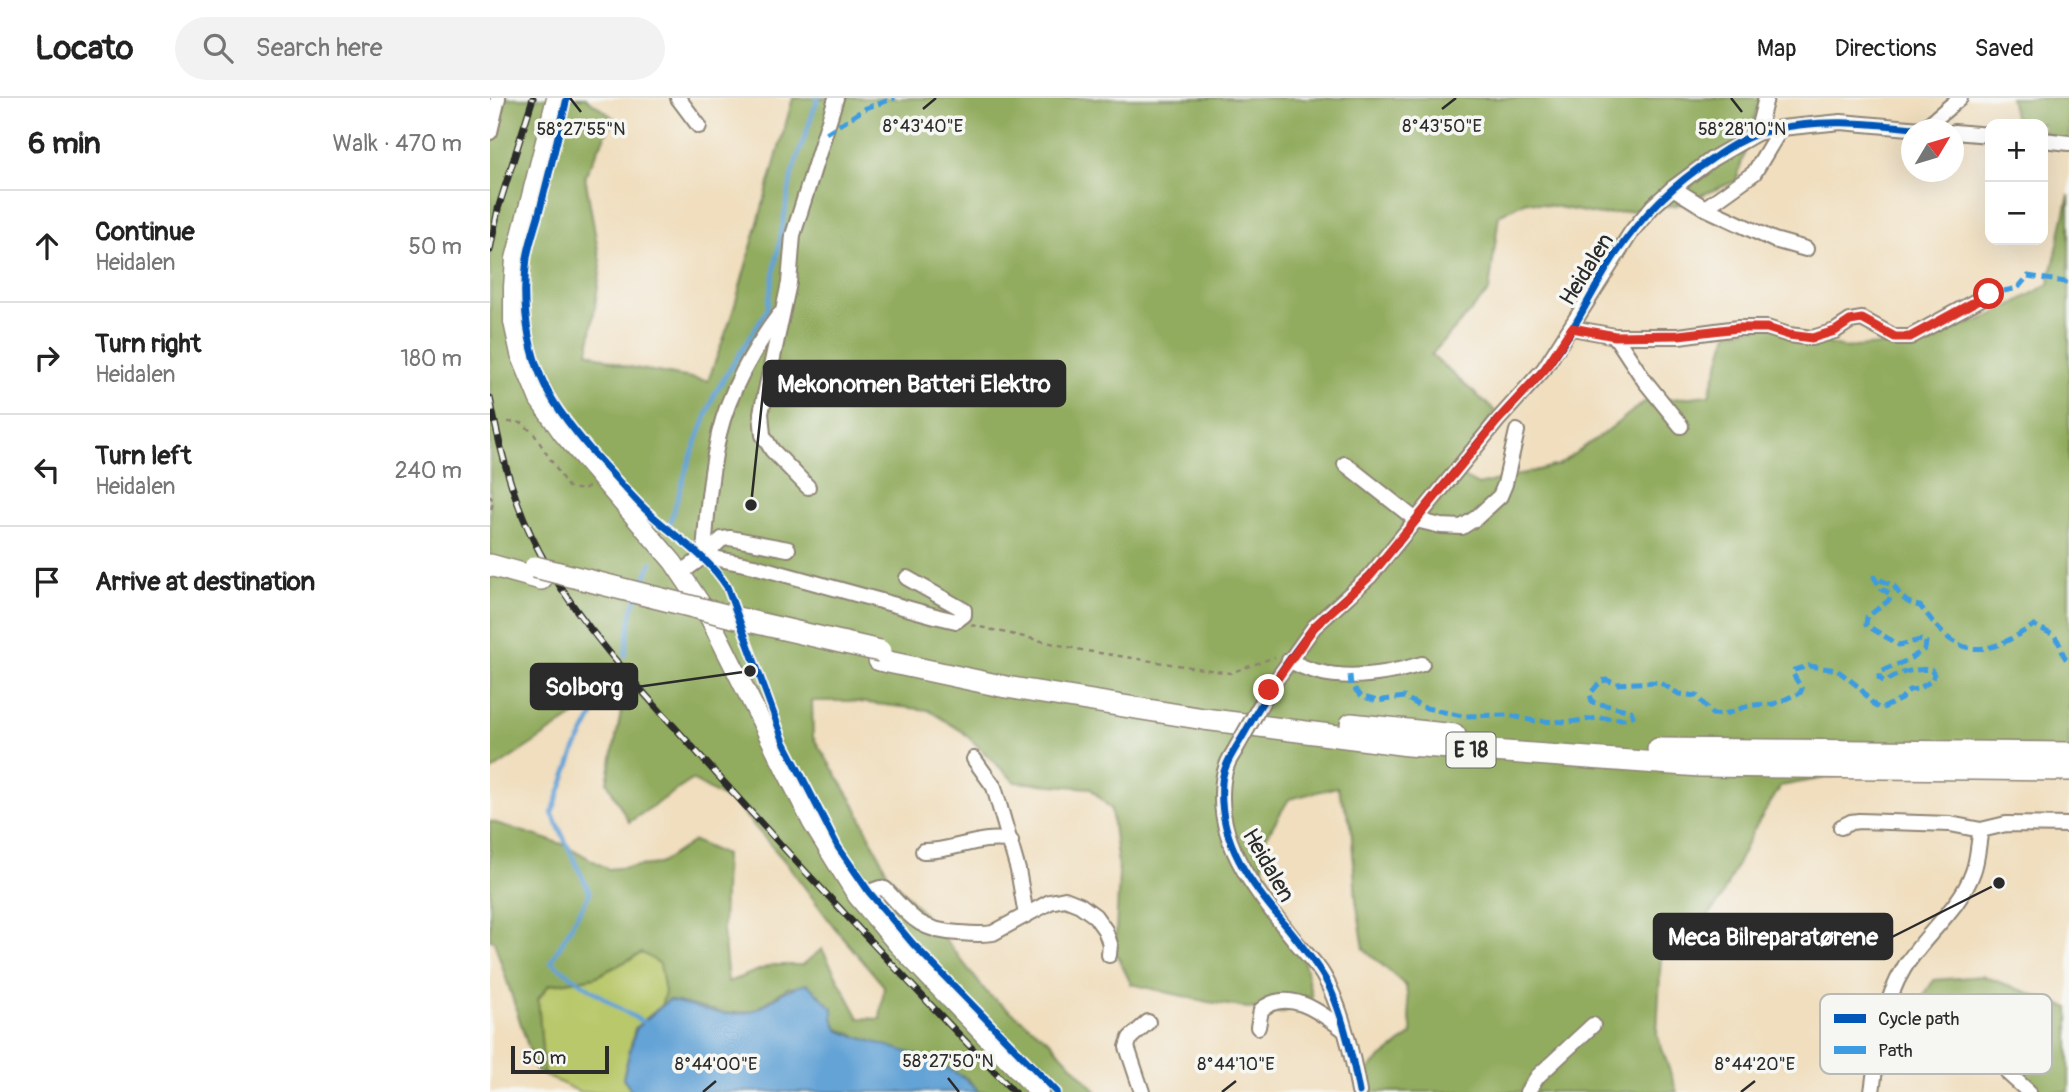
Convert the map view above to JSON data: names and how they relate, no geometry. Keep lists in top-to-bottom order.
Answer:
{
  "streets": {
    "highway": ["E 18"],
    "street": ["Heidalen"]
  },
  "places": ["Mekonomen Batteri Elektro", "Solborg", "Meca Bilreparatørene"],
  "legend": ["Cycle path", "Path"],
  "scale_bar": "50 m",
  "north": "top right",
  "page": {
    "header": "Locato",
    "search": "Search here",
    "nav": ["Map", "Directions", "Saved"],
    "heading": ["6 min", "Walk · 470 m"],
    "map_buttons": ["+", "−"],
    "list": [
      ["Continue", "Heidalen", "50 m"],
      ["Turn right", "Heidalen", "180 m"],
      ["Turn left", "Heidalen", "240 m"],
      "Arrive at destination"
    ],
    "scale": "50 m"
  },
  "coordinates": [
    "8°43'40\"E",
    "8°43'50\"E",
    "58°27'55\"N",
    "58°28'10\"N",
    "58°27'50\"N",
    "8°44'00\"E",
    "8°44'10\"E",
    "8°44'20\"E"
  ]
}
